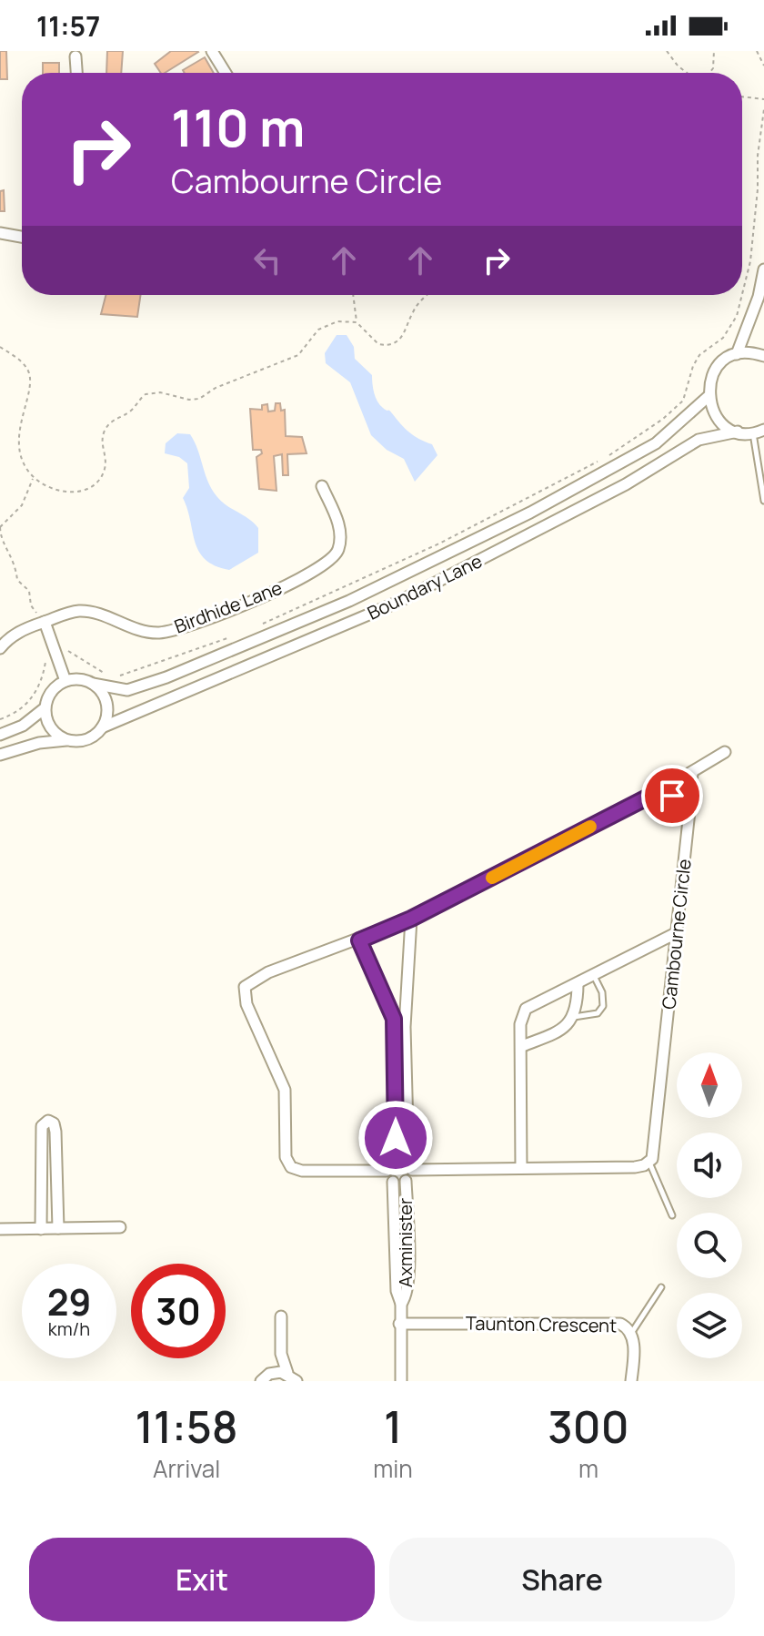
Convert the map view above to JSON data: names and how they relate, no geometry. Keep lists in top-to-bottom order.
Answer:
{
  "streets": {
    "street": [
      "Boundary Lane",
      "Birdhide Lane",
      "Cambourne Circle",
      "Axminister",
      "Taunton Crescent"
    ]
  },
  "crossings": [
    ["Axminister", "Taunton Crescent"]
  ],
  "north": "top",
  "page": {
    "status": "11:57",
    "turn": ["110 m", "Cambourne Circle"],
    "speed": "29 km/h",
    "limit": "30",
    "eta": [
      "11:58",
      "Arrival",
      "1",
      "min",
      "300",
      "m"
    ],
    "buttons": ["Exit", "Share"]
  }
}
